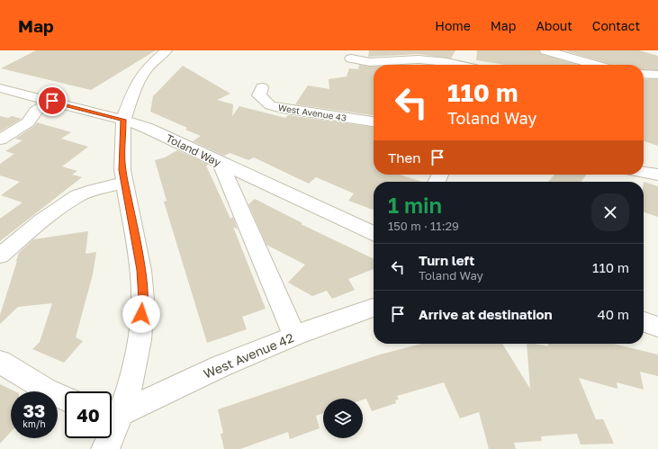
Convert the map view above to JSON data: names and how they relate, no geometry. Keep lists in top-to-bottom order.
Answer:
{
  "streets": {
    "street": ["West Avenue 43", "Toland Way", "West Avenue 42"]
  },
  "page": {
    "header": "Map",
    "nav": [
      "Home",
      "Map",
      "About",
      "Contact"
    ],
    "turn": ["110 m", "Toland Way"],
    "then": "Then",
    "heading": ["1 min", "150 m · 11:29"],
    "list": [
      {
        "name": "Turn left",
        "note": "Toland Way",
        "value": "110 m"
      },
      {
        "name": "Arrive at destination",
        "value": "40 m"
      }
    ],
    "speed": "33 km/h",
    "limit": "40"
  }
}
